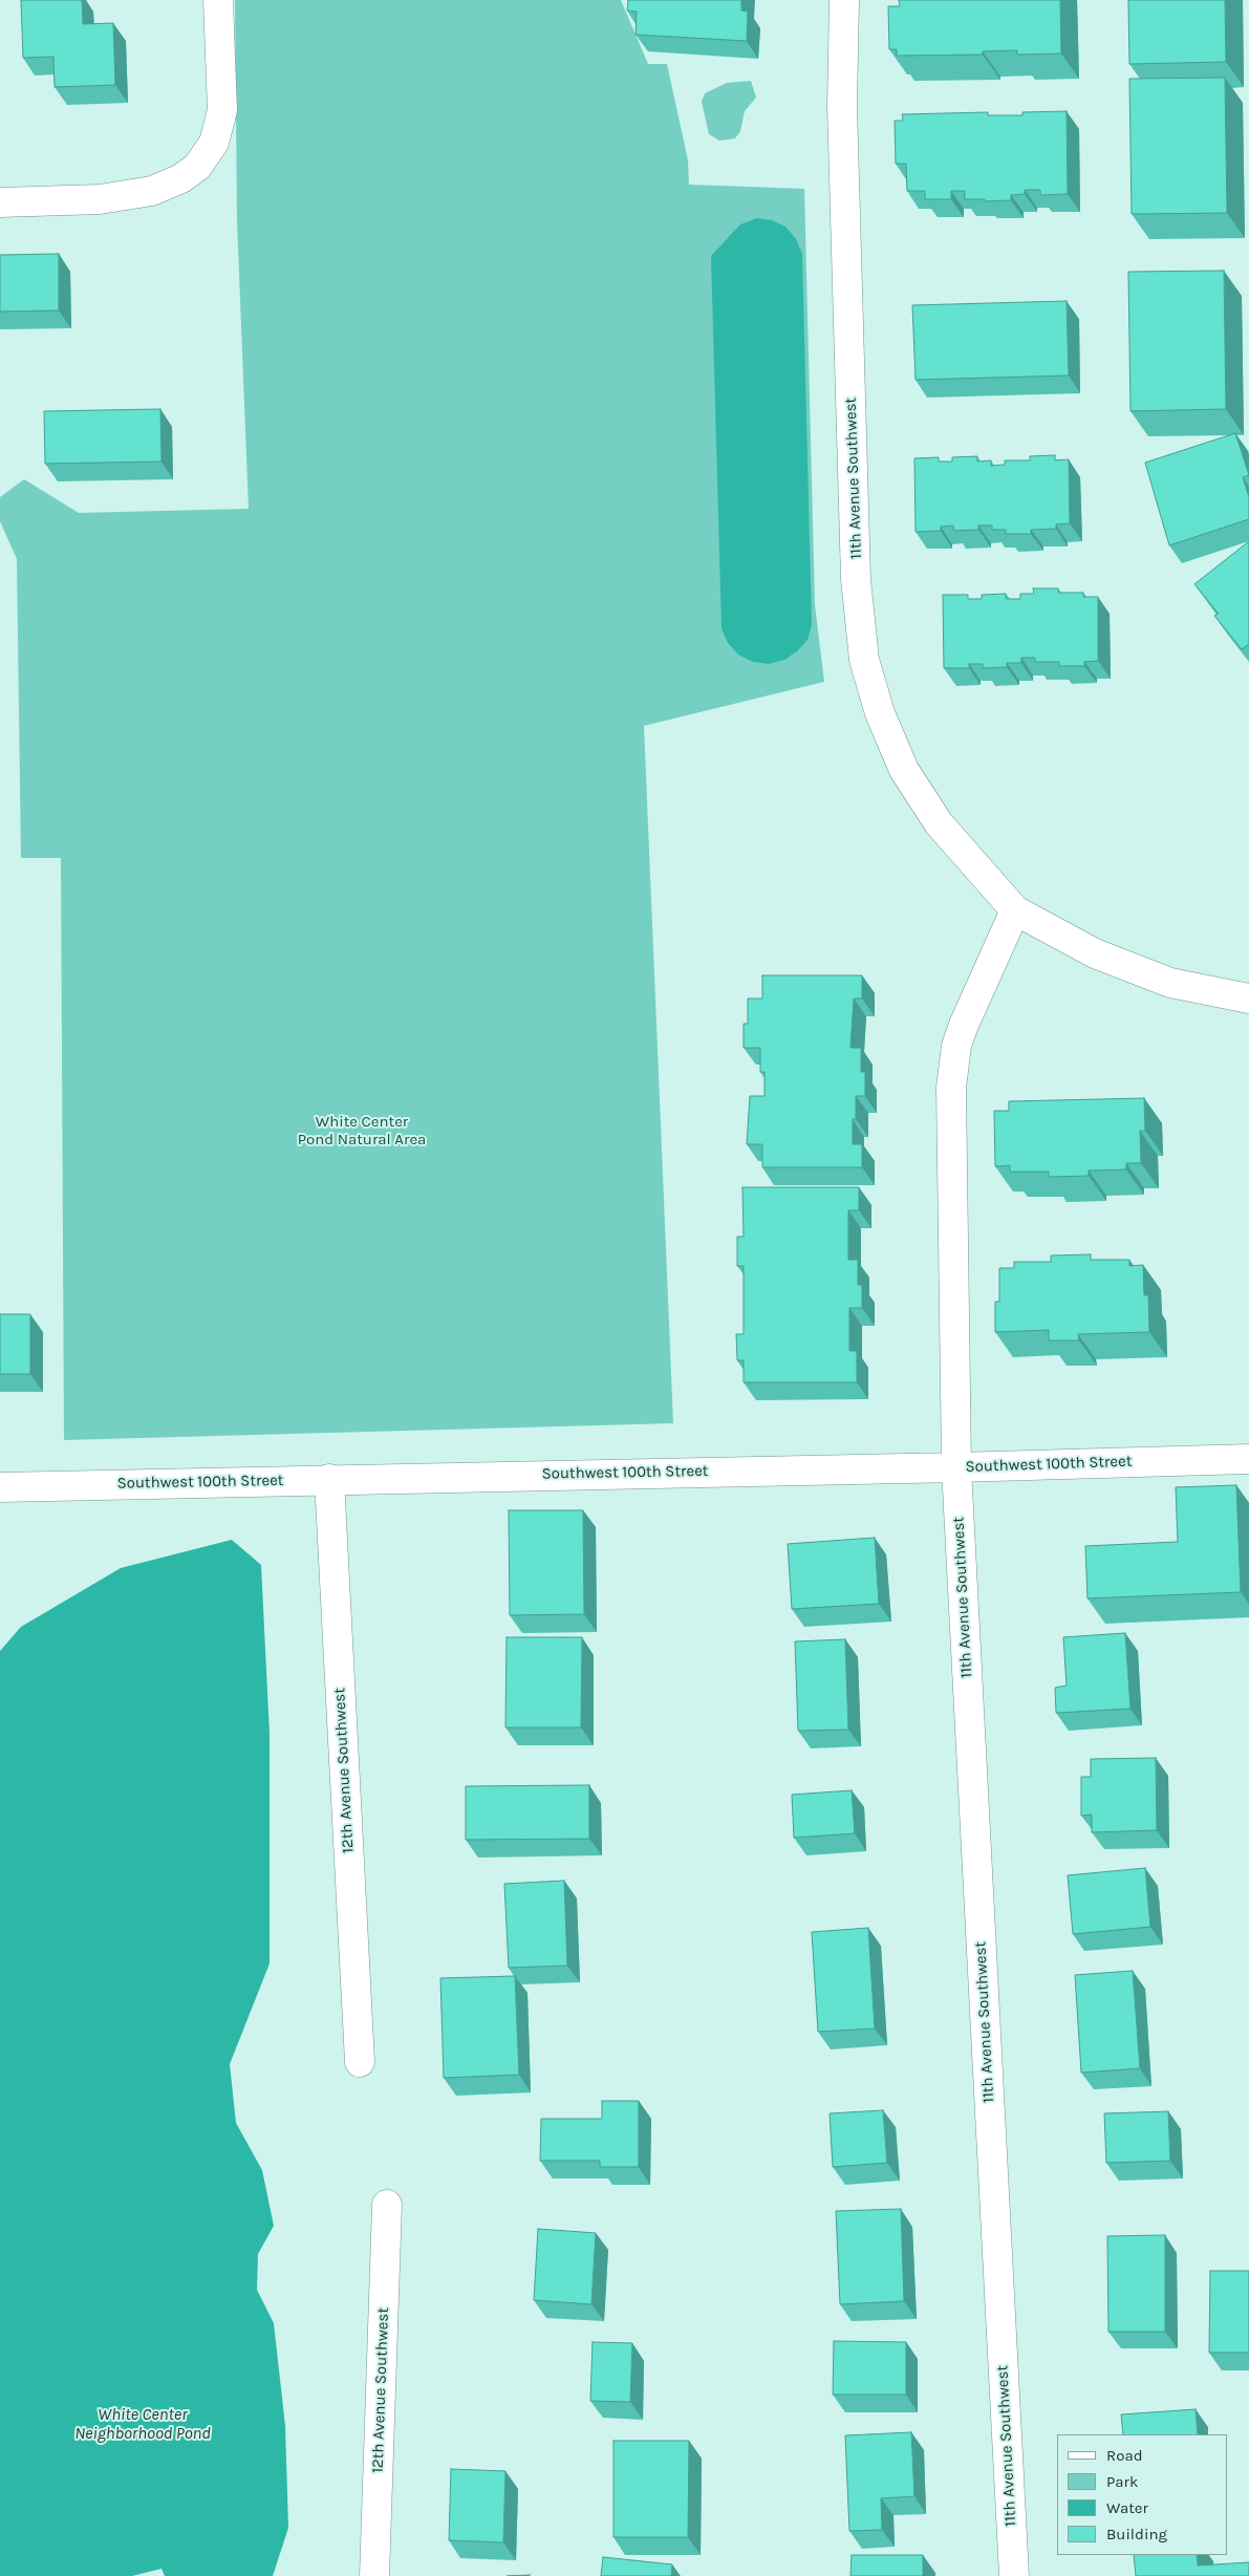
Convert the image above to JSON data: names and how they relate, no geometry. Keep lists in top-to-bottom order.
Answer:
{
  "streets": {
    "street": ["11th Avenue Southwest", "Southwest 100th Street", "12th Avenue Southwest"]
  },
  "crossings": [
    ["11th Avenue Southwest", "Southwest 100th Street"],
    ["Southwest 100th Street", "12th Avenue Southwest"]
  ],
  "water": ["White Center Neighborhood Pond"],
  "parks": ["White Center Pond Natural Area"],
  "legend": [
    "Road",
    "Park",
    "Water",
    "Building"
  ]
}
